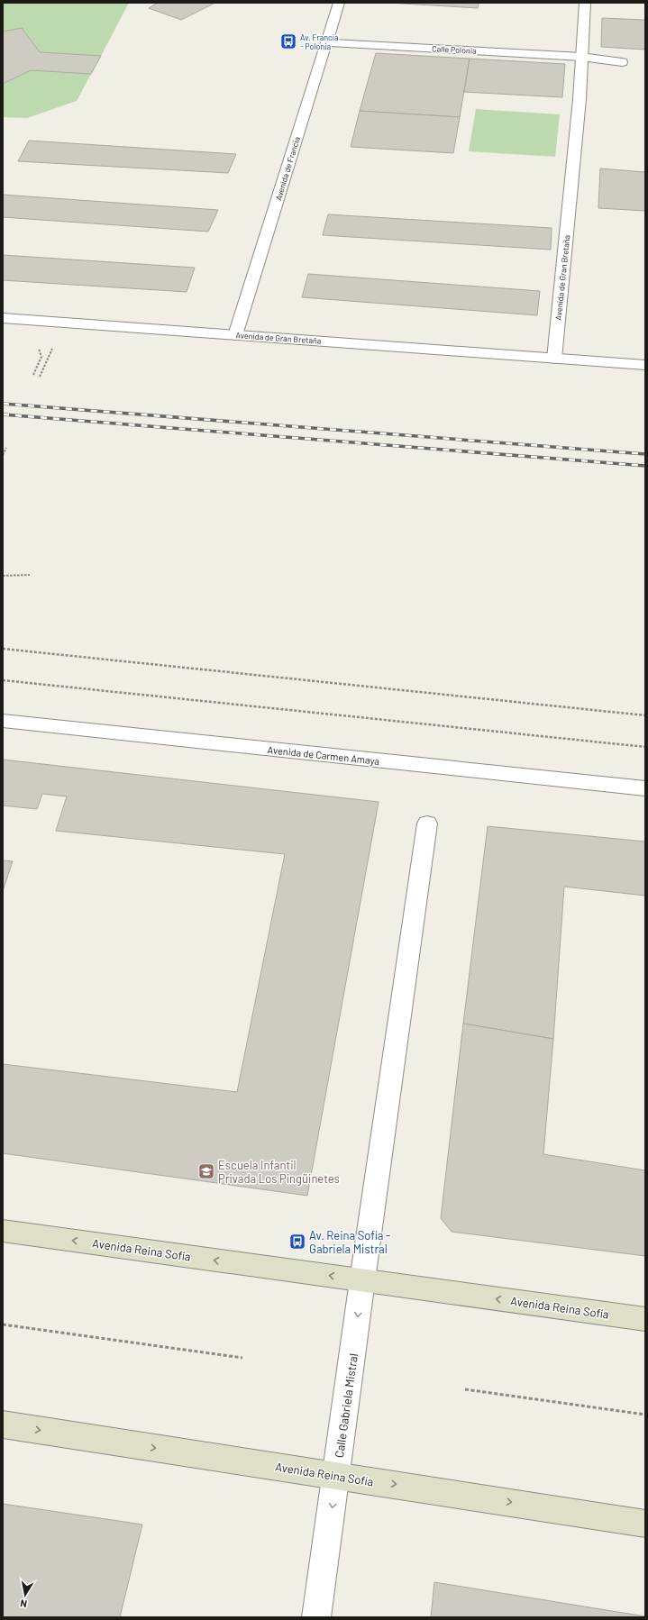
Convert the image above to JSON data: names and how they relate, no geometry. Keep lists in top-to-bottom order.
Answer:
{
  "streets": {
    "main road": ["Avenida Reina Sofía"],
    "street": [
      "Calle Polonia",
      "Avenida de Francia",
      "Avenida de Gran Bretaña",
      "Avenida de Carmen Amaya",
      "Calle Gabriela Mistral"
    ]
  },
  "crossings": [
    ["Calle Polonia", "Avenida de Francia"],
    ["Calle Polonia", "Avenida de Gran Bretaña"],
    ["Avenida de Francia", "Avenida de Gran Bretaña"],
    ["Avenida Reina Sofía", "Calle Gabriela Mistral"]
  ],
  "one_way": ["Calle Gabriela Mistral"],
  "places": {
    "bus stop": ["Av. Francia - Polonia", "Av. Reina Sofía - Gabriela Mistral"],
    "school or university": ["Escuela Infantil Privada Los Pingüinetes"]
  },
  "north": "bottom"
}
